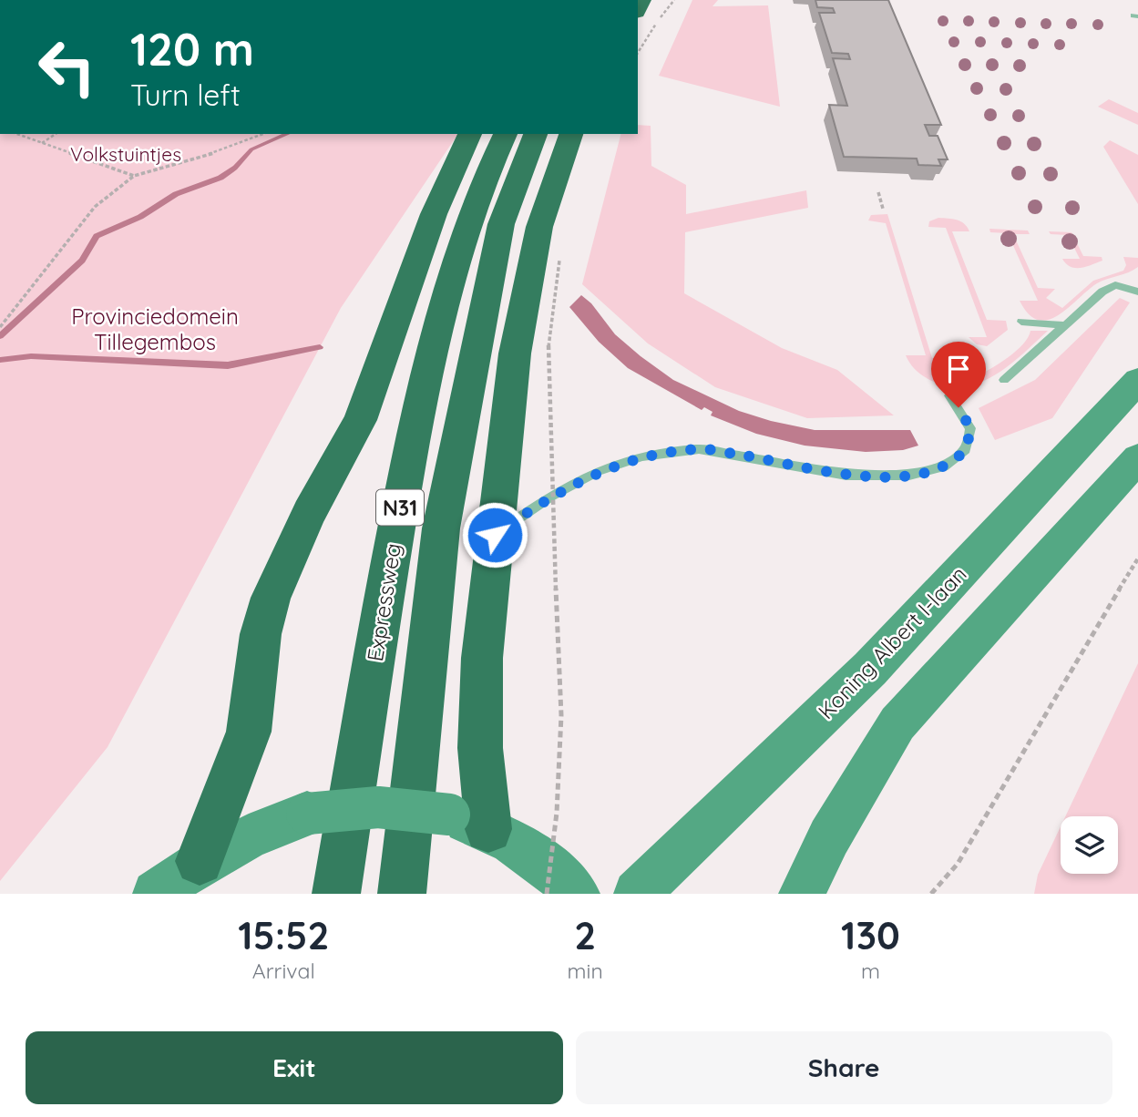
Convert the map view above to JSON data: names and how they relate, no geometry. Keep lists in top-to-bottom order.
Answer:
{
  "streets": {
    "highway": ["N31", "Expressweg"],
    "main road": ["Koning Albert I-laan"]
  },
  "parks": ["Volkstuintjes", "Provinciedomein Tillegembos"],
  "page": {
    "turn": ["120 m", "Turn left"],
    "eta": [
      "15:52",
      "Arrival",
      "2",
      "min",
      "130",
      "m"
    ],
    "buttons": ["Exit", "Share"]
  }
}
